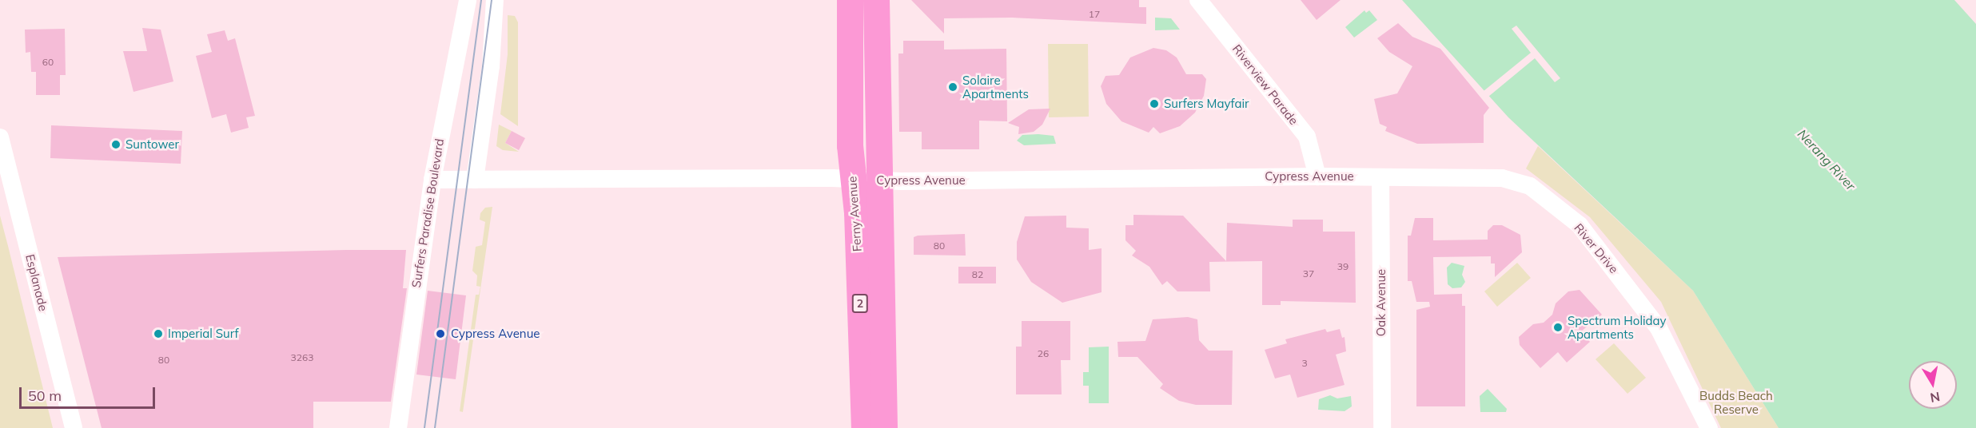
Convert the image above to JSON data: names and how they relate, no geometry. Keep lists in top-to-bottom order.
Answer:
{
  "streets": {
    "highway": ["Ferny Avenue", "2"],
    "street": [
      "Riverview Parade",
      "Cypress Avenue",
      "Surfers Paradise Boulevard",
      "River Drive",
      "Esplanade",
      "Oak Avenue"
    ]
  },
  "crossings": [
    ["Riverview Parade", "Cypress Avenue"],
    ["Cypress Avenue", "Surfers Paradise Boulevard"],
    ["Cypress Avenue", "Ferny Avenue"],
    ["Cypress Avenue", "River Drive"],
    ["Cypress Avenue", "Oak Avenue"],
    ["River Drive", "Oak Avenue"]
  ],
  "water": ["Nerang River"],
  "parks": ["Budds Beach Reserve"],
  "places": [
    "Solaire Apartments",
    "Surfers Mayfair",
    "Suntower",
    "Spectrum Holiday Apartments",
    "Imperial Surf",
    "Cypress Avenue"
  ],
  "house_numbers": [
    "17",
    "60",
    "80",
    "39",
    "37",
    "82",
    "26",
    "3263",
    "80",
    "3"
  ],
  "scale_bar": "50 m",
  "north": "bottom"
}
